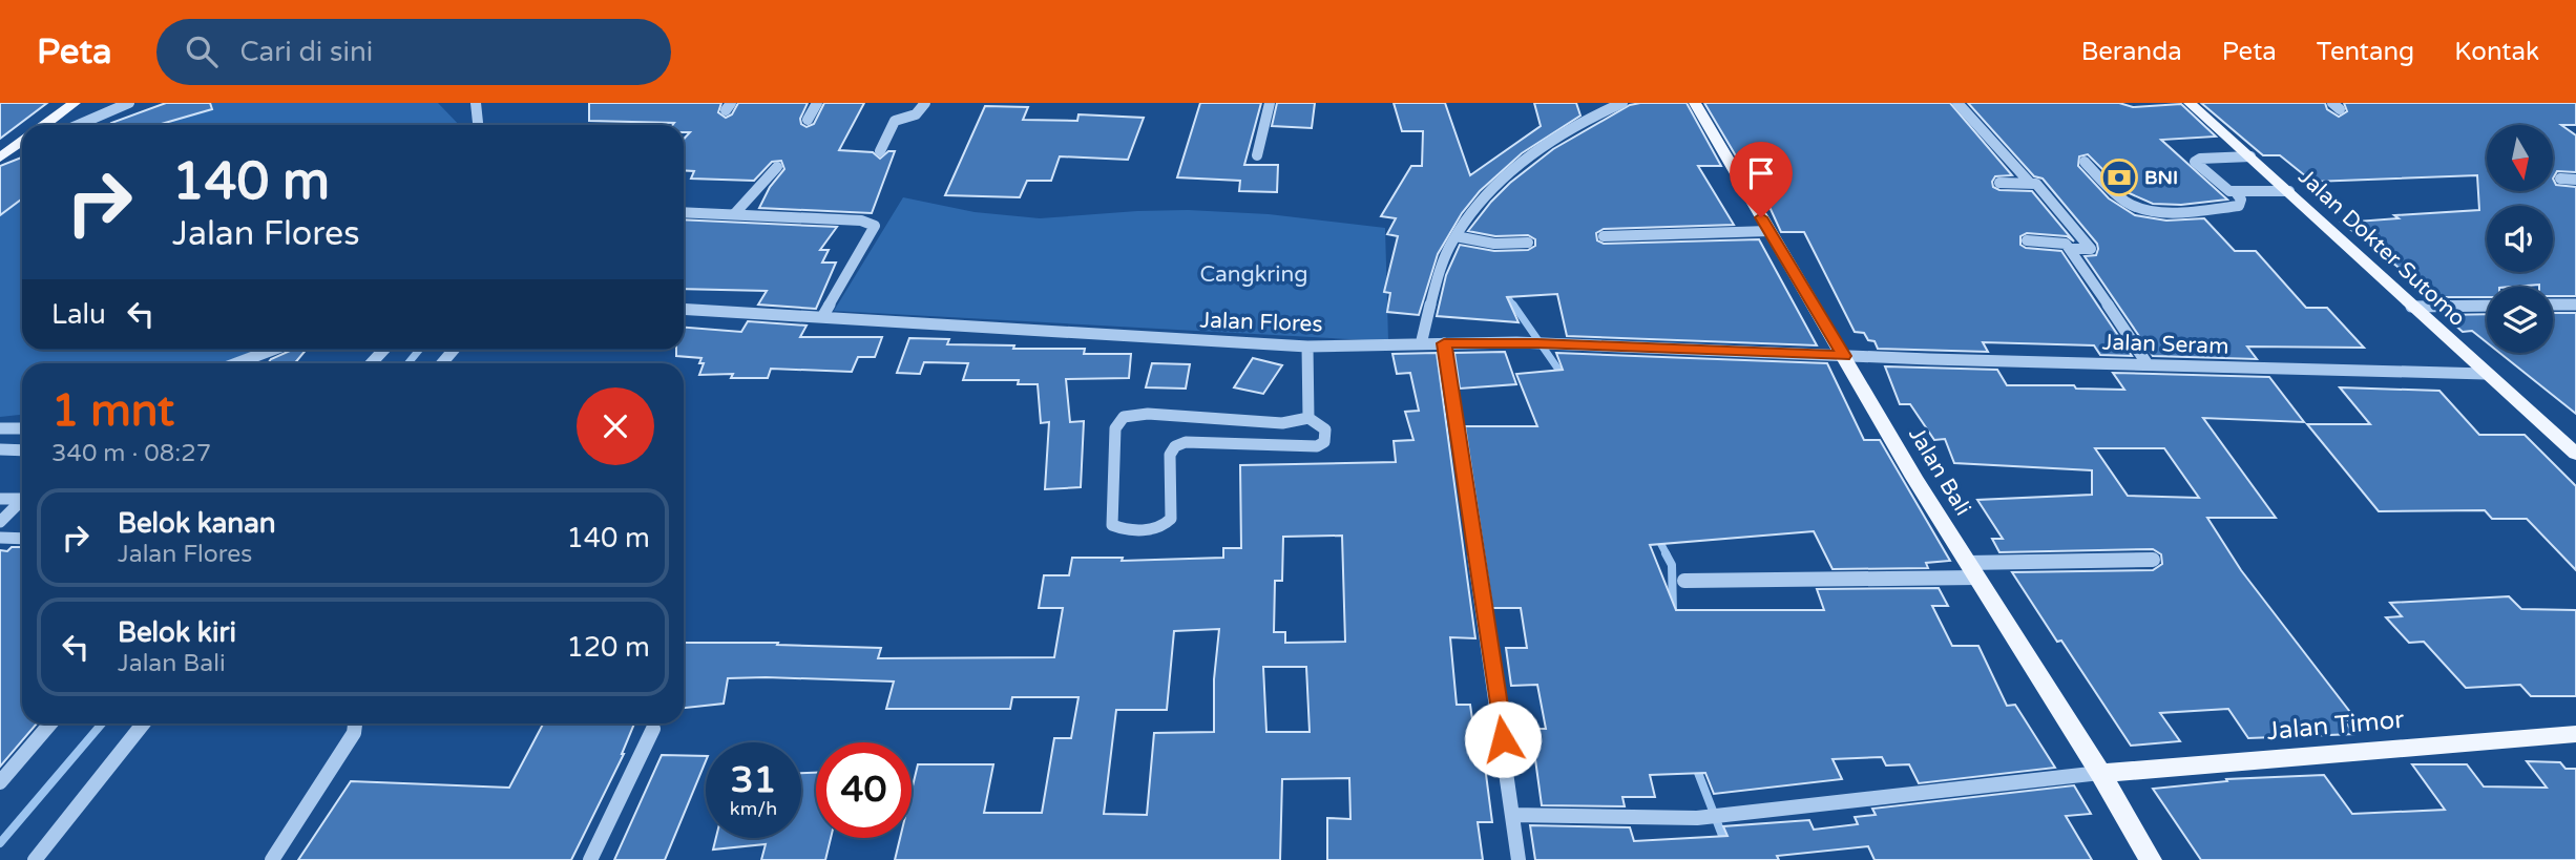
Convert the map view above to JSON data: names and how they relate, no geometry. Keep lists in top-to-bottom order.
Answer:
{
  "streets": {
    "main road": ["Jalan Dokter Sutomo", "Jalan Bali", "Jalan Timor"],
    "street": ["Jalan Flores", "Jalan Seram"]
  },
  "crossings": [
    ["Jalan Dokter Sutomo", "Jalan Seram"],
    ["Jalan Flores", "Jalan Seram"],
    ["Jalan Flores", "Jalan Bali"],
    ["Jalan Seram", "Jalan Bali"],
    ["Jalan Bali", "Jalan Timor"]
  ],
  "parks": ["Cangkring"],
  "places": {
    "bank": ["BNI"]
  },
  "north": "bottom",
  "page": {
    "header": "Peta",
    "search": "Cari di sini",
    "nav": [
      "Beranda",
      "Peta",
      "Tentang",
      "Kontak"
    ],
    "turn": ["140 m", "Jalan Flores"],
    "then": "Lalu",
    "heading": ["1 mnt", "340 m · 08:27"],
    "list": [
      {
        "name": "Belok kanan",
        "note": "Jalan Flores",
        "value": "140 m"
      },
      {
        "name": "Belok kiri",
        "note": "Jalan Bali",
        "value": "120 m"
      }
    ],
    "speed": "31 km/h",
    "limit": "40"
  }
}
